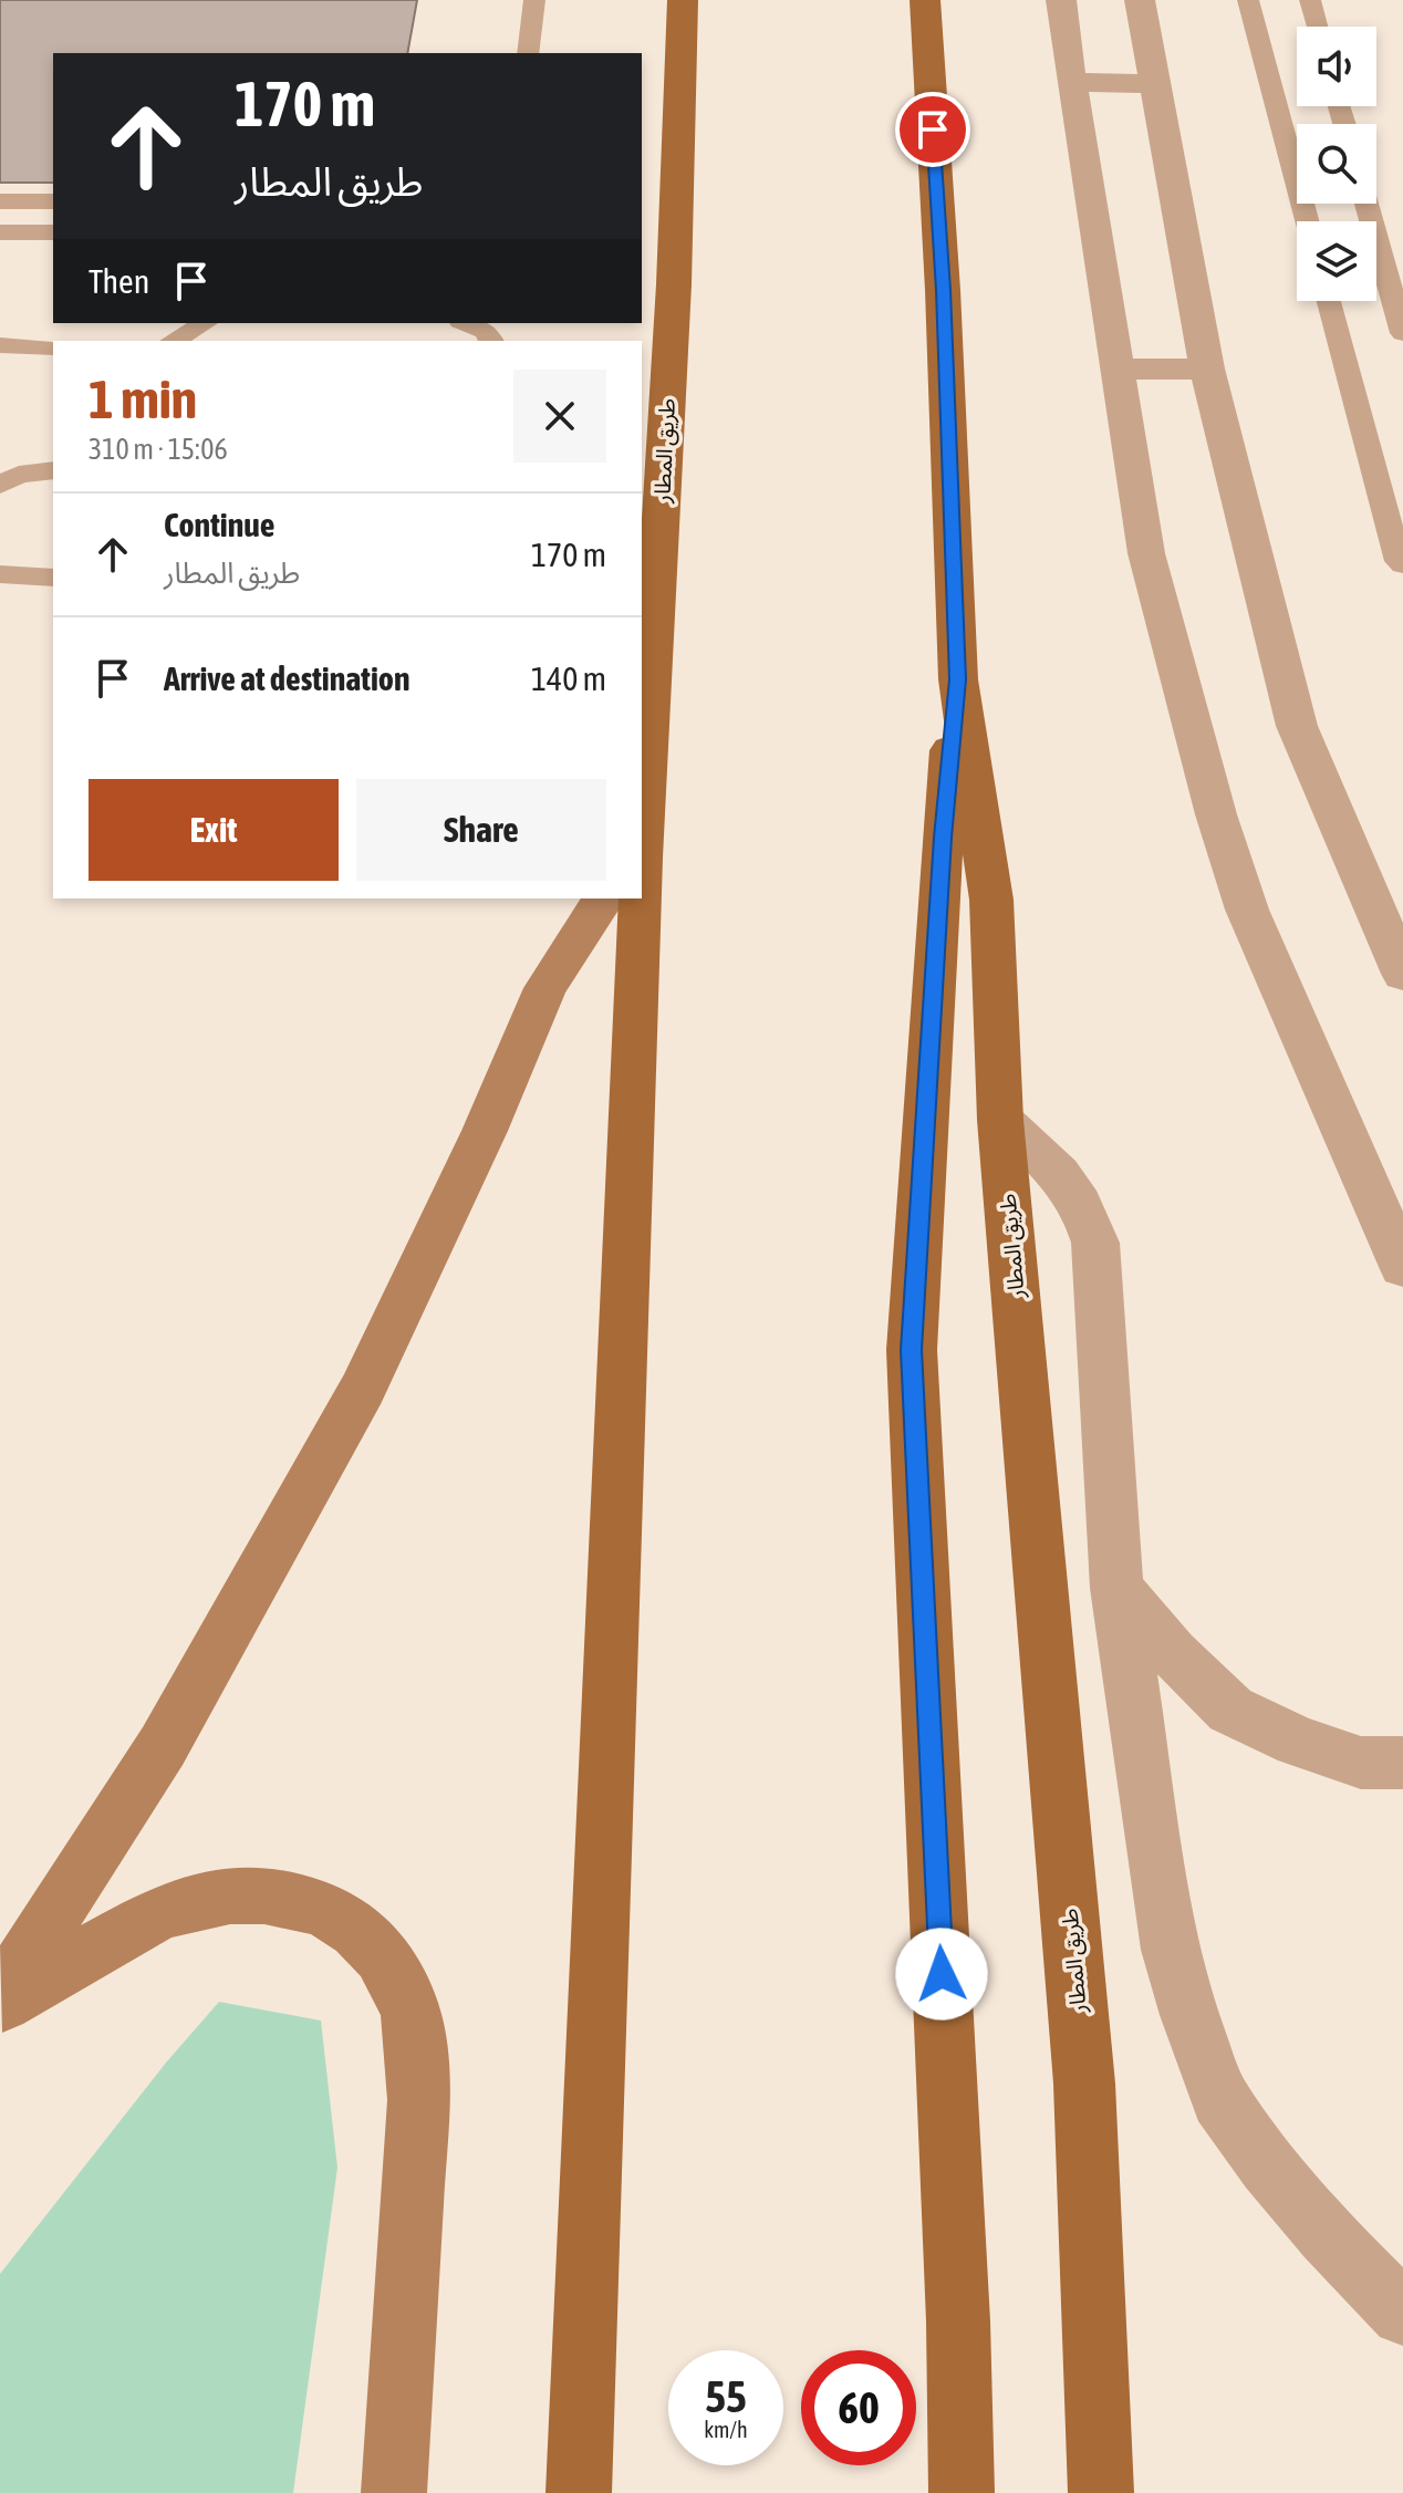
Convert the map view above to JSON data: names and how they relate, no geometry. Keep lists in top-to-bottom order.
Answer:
{
  "streets": {
    "main road": ["طريق المطار"]
  },
  "page": {
    "turn": ["170 m", "طريق المطار"],
    "then": "Then",
    "heading": ["1 min", "310 m · 15:06"],
    "list": [
      {
        "name": "Continue",
        "note": "طريق المطار",
        "value": "170 m"
      },
      {
        "name": "Arrive at destination",
        "value": "140 m"
      }
    ],
    "buttons": ["Exit", "Share"],
    "speed": "55 km/h",
    "limit": "60"
  }
}
